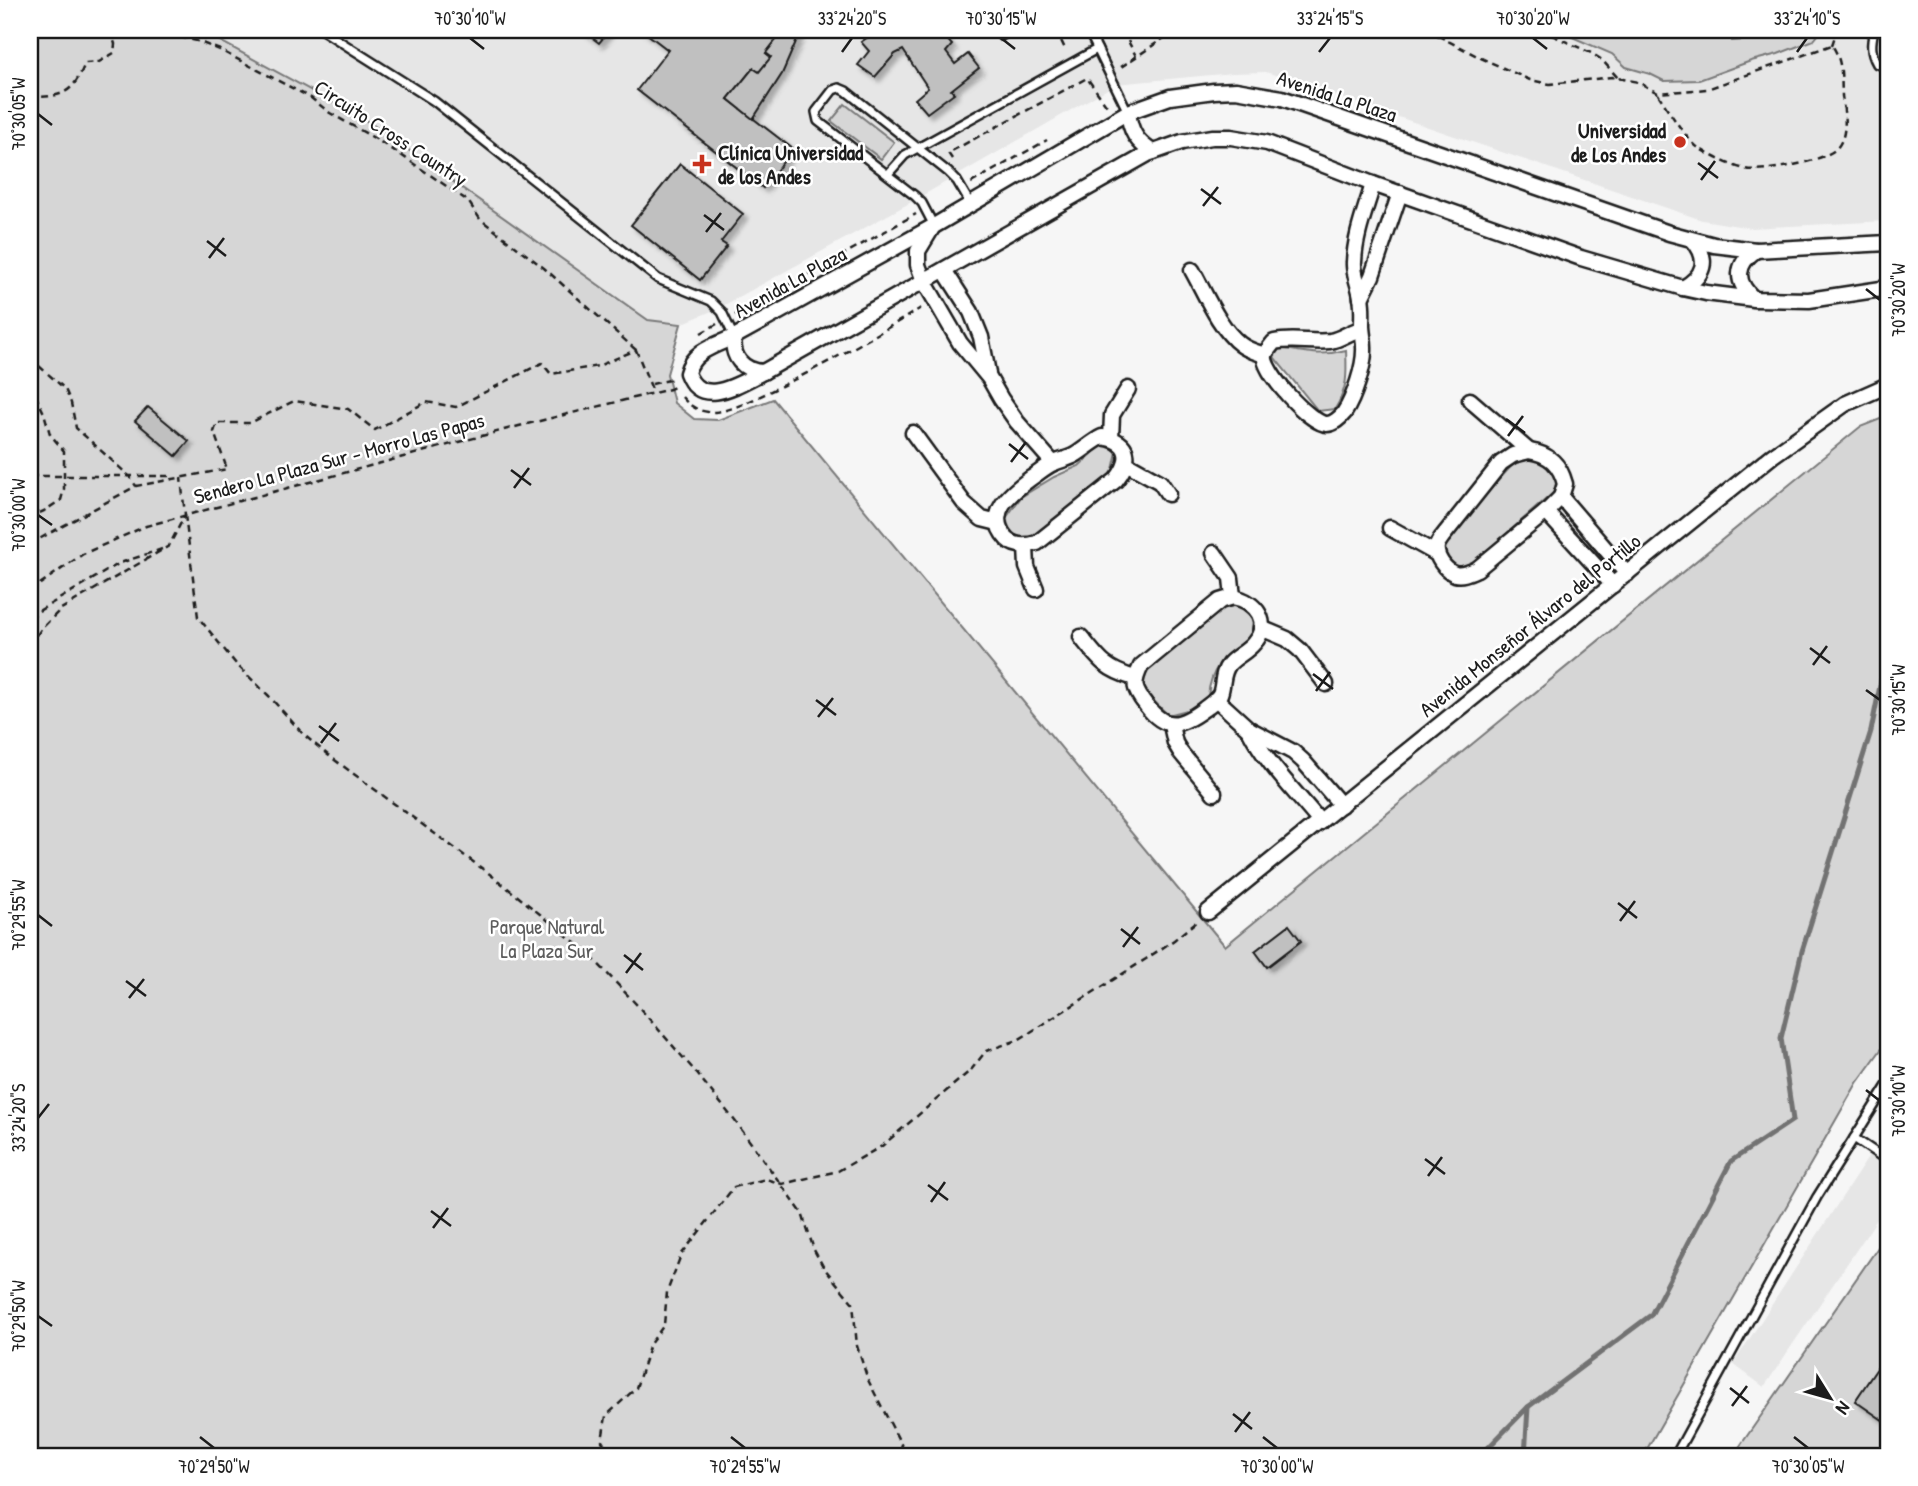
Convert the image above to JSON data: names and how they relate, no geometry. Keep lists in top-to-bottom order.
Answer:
{
  "streets": {
    "street": ["Avenida La Plaza", "Avenida Monseñor Álvaro del Portillo"],
    "path": ["Circuito Cross Country", "Sendero La Plaza Sur - Morro Las Papas"]
  },
  "parks": ["Parque Natural La Plaza Sur"],
  "places": {
    "other": ["Universidad de Los Andes"],
    "health": ["Clínica Universidad de los Andes"]
  },
  "north": "bottom right",
  "coordinates": [
    "70°30'10\"W",
    "33°24'20\"S",
    "70°30'15\"W",
    "33°24'15\"S",
    "70°30'20\"W",
    "33°24'10\"S",
    "70°30'05\"W",
    "70°30'00\"W",
    "70°29'55\"W",
    "70°29'50\"W"
  ]
}
